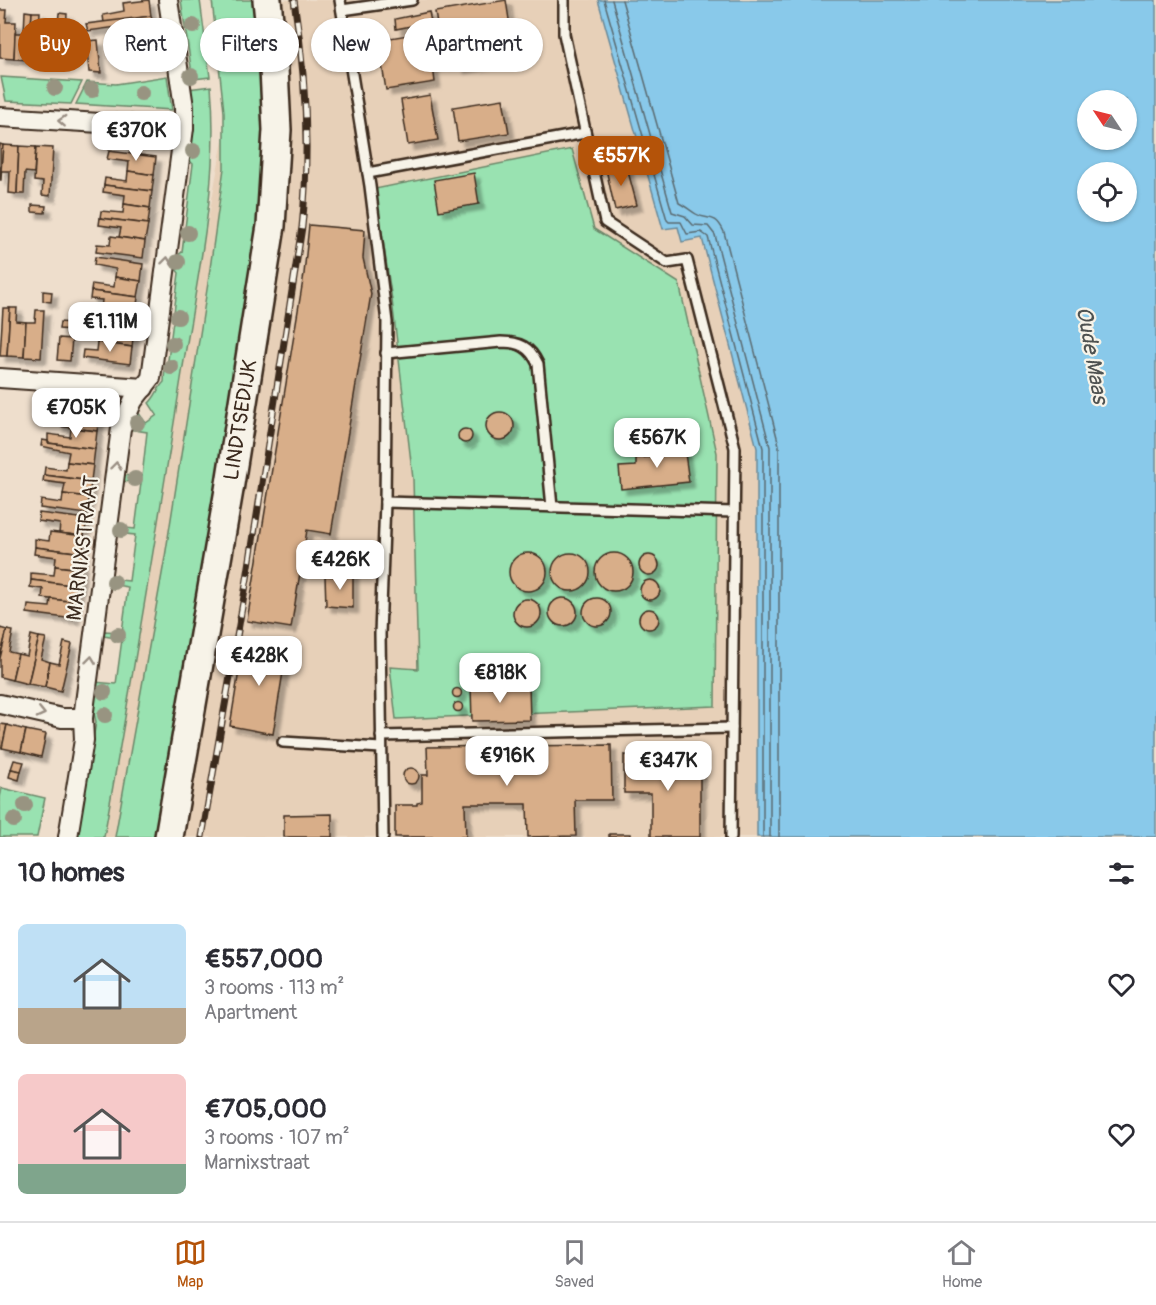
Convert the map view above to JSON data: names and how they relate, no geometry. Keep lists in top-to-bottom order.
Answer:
{
  "streets": {
    "main road": ["LINDTSEDIJK"],
    "street": ["MARNIXSTRAAT"]
  },
  "one_way": ["MARNIXSTRAAT"],
  "water": ["Oude Maas"],
  "north": "top left",
  "page": {
    "chip": [
      "Buy",
      "Rent",
      "Filters",
      "New",
      "Apartment"
    ],
    "price": [
      "€370K",
      "€557K",
      "€1.11M",
      "€705K",
      "€567K",
      "€426K",
      "€428K",
      "€818K",
      "€916K",
      "€347K"
    ],
    "heading": "10 homes",
    "list": [
      {
        "name": "€557,000",
        "note": "3 rooms · 113 m² · Apartment"
      },
      {
        "name": "€705,000",
        "note": "3 rooms · 107 m² · Marnixstraat"
      }
    ],
    "tabs": ["Map", "Saved", "Home"]
  }
}
